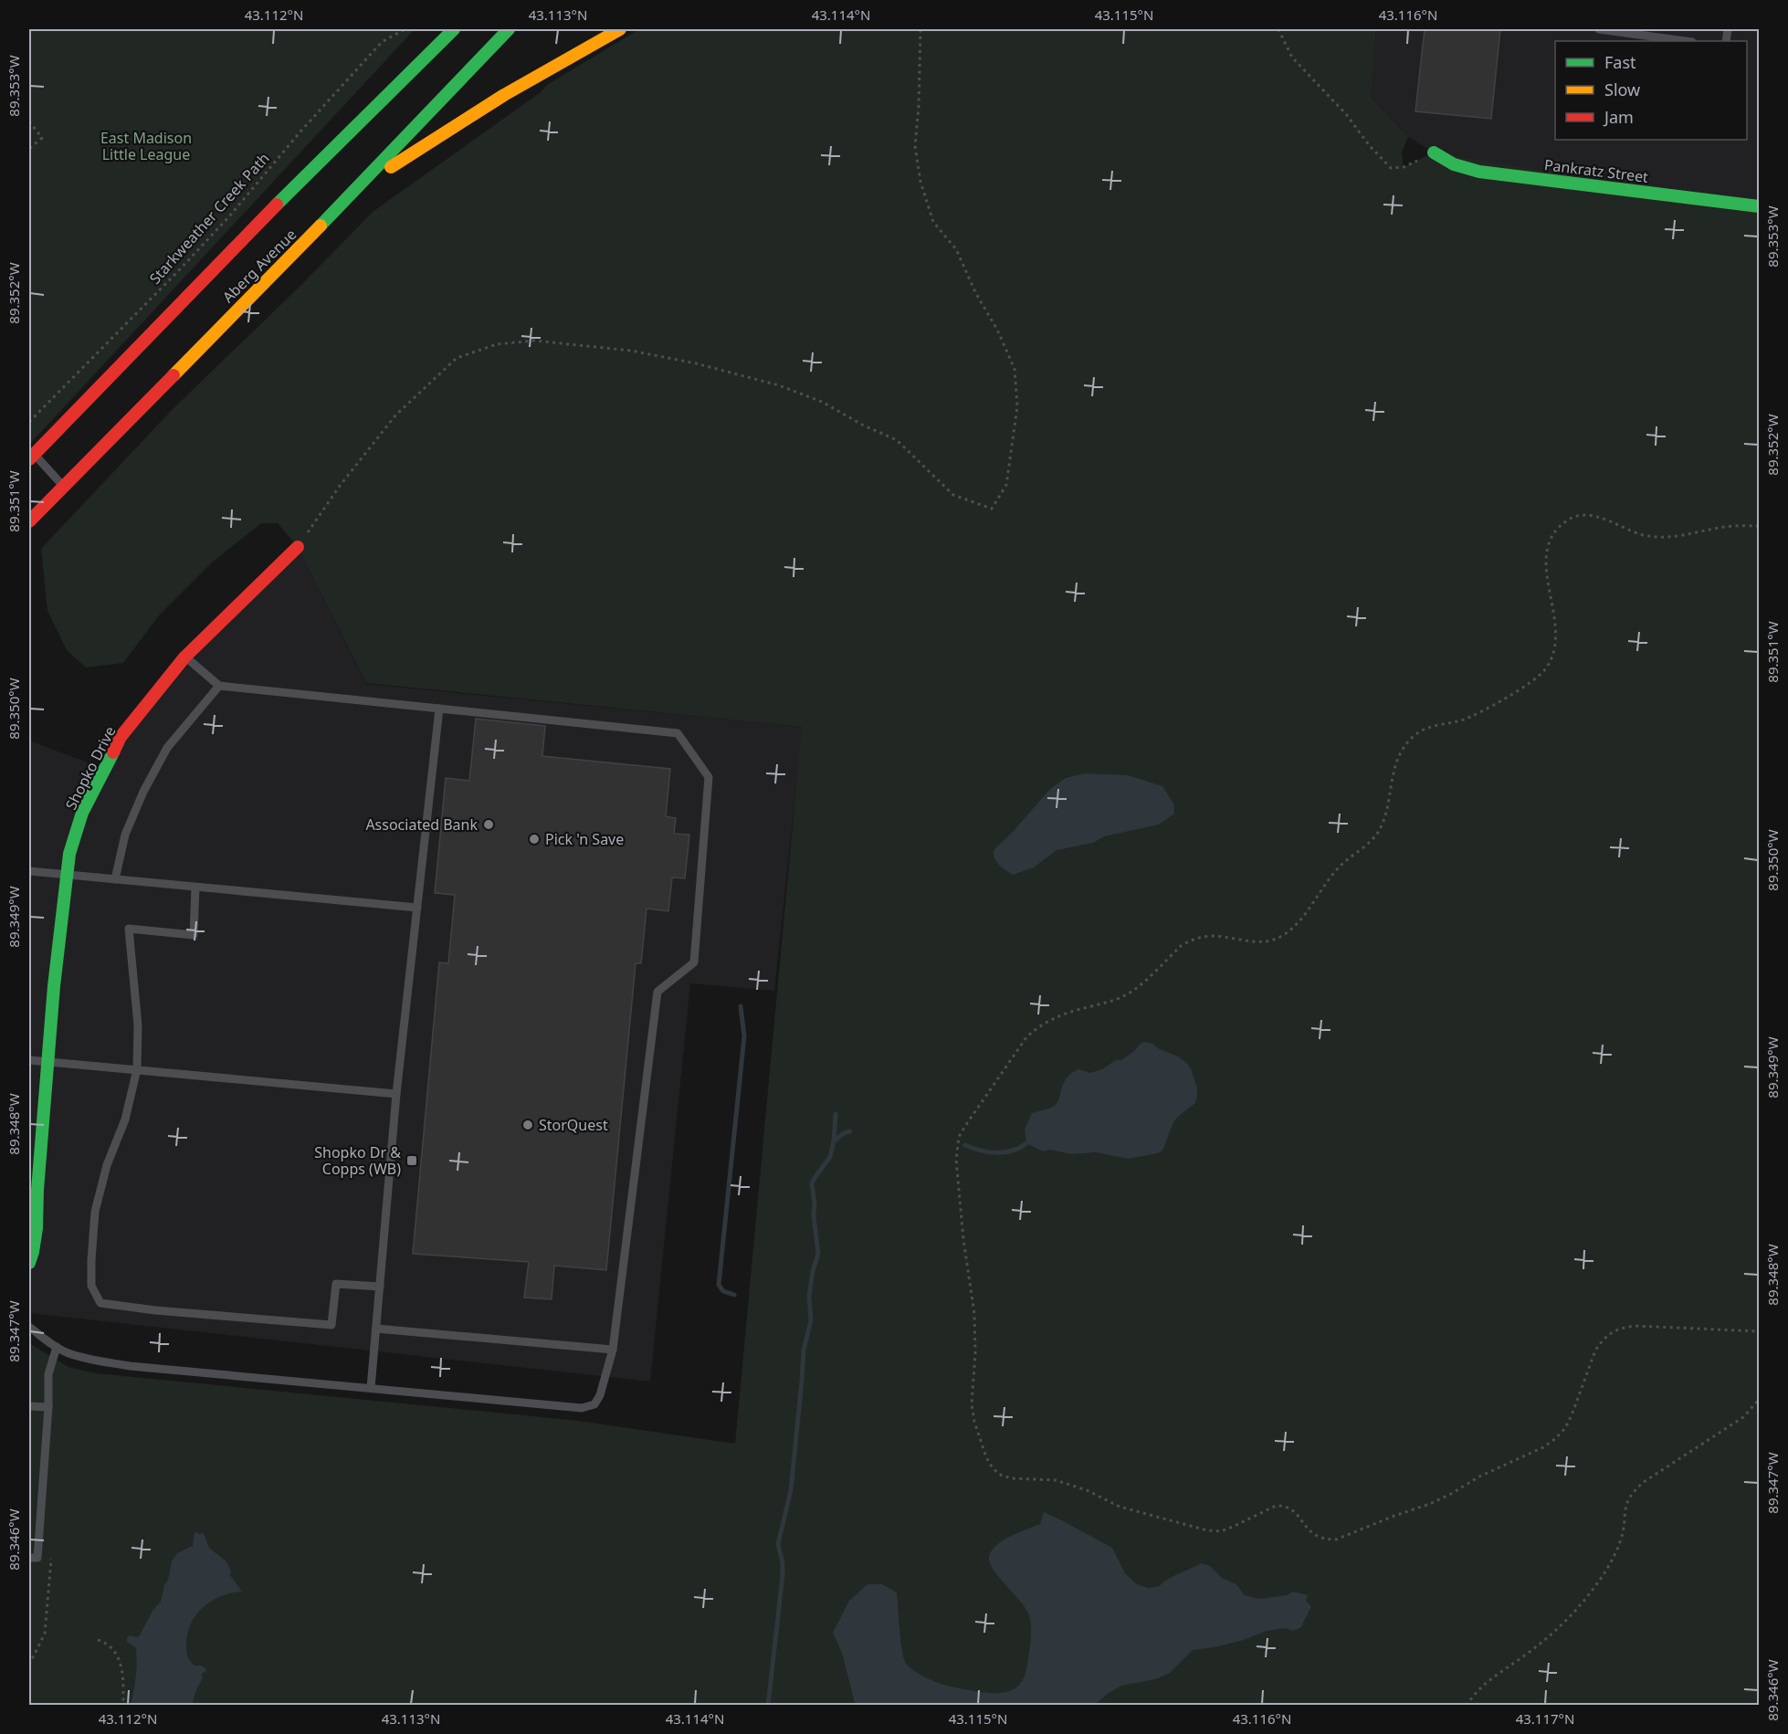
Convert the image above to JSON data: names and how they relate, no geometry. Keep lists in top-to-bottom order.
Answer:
{
  "streets": {
    "main road": ["Pankratz Street", "Aberg Avenue", "Shopko Drive"],
    "path": ["Starkweather Creek Path"]
  },
  "parks": ["East Madison Little League"],
  "places": {
    "other": ["Associated Bank", "Pick 'n Save", "StorQuest"],
    "transit": ["Shopko Dr & Copps (WB)"]
  },
  "legend": ["Fast", "Slow", "Jam"],
  "coordinates": [
    "43.112°N",
    "43.113°N",
    "43.114°N",
    "43.115°N",
    "43.116°N",
    "89.353°W",
    "89.352°W",
    "89.351°W",
    "89.350°W",
    "89.349°W",
    "89.348°W",
    "89.347°W",
    "89.346°W",
    "43.117°N"
  ]
}
